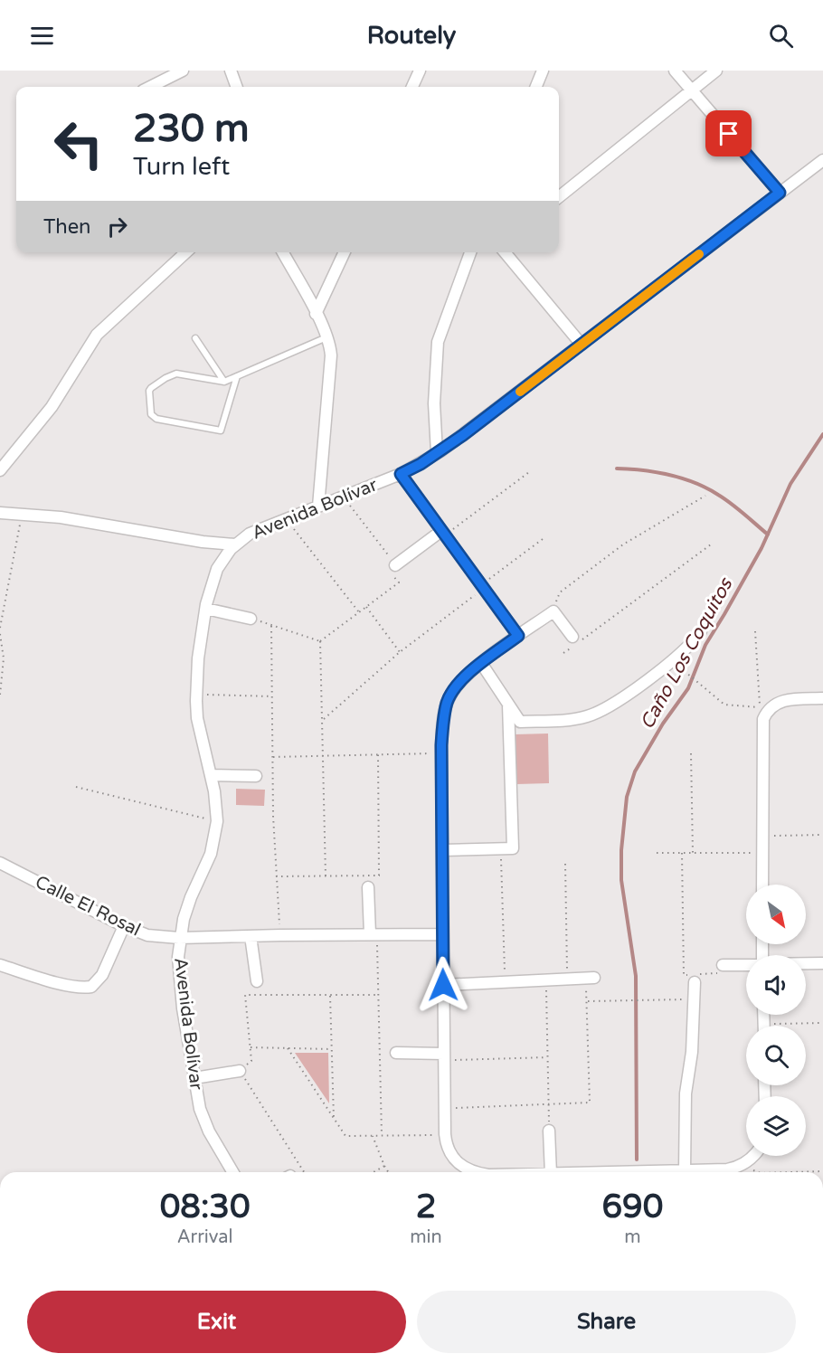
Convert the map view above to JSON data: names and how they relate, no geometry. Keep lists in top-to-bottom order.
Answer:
{
  "streets": {
    "street": ["Avenida Bolívar", "Calle El Rosal"]
  },
  "crossings": [
    ["Avenida Bolívar", "Calle El Rosal"]
  ],
  "water": ["Caño Los Coquitos"],
  "north": "bottom right",
  "page": {
    "header": "Routely",
    "turn": ["230 m", "Turn left"],
    "then": "Then",
    "eta": [
      "08:30",
      "Arrival",
      "2",
      "min",
      "690",
      "m"
    ],
    "buttons": ["Exit", "Share"]
  }
}
